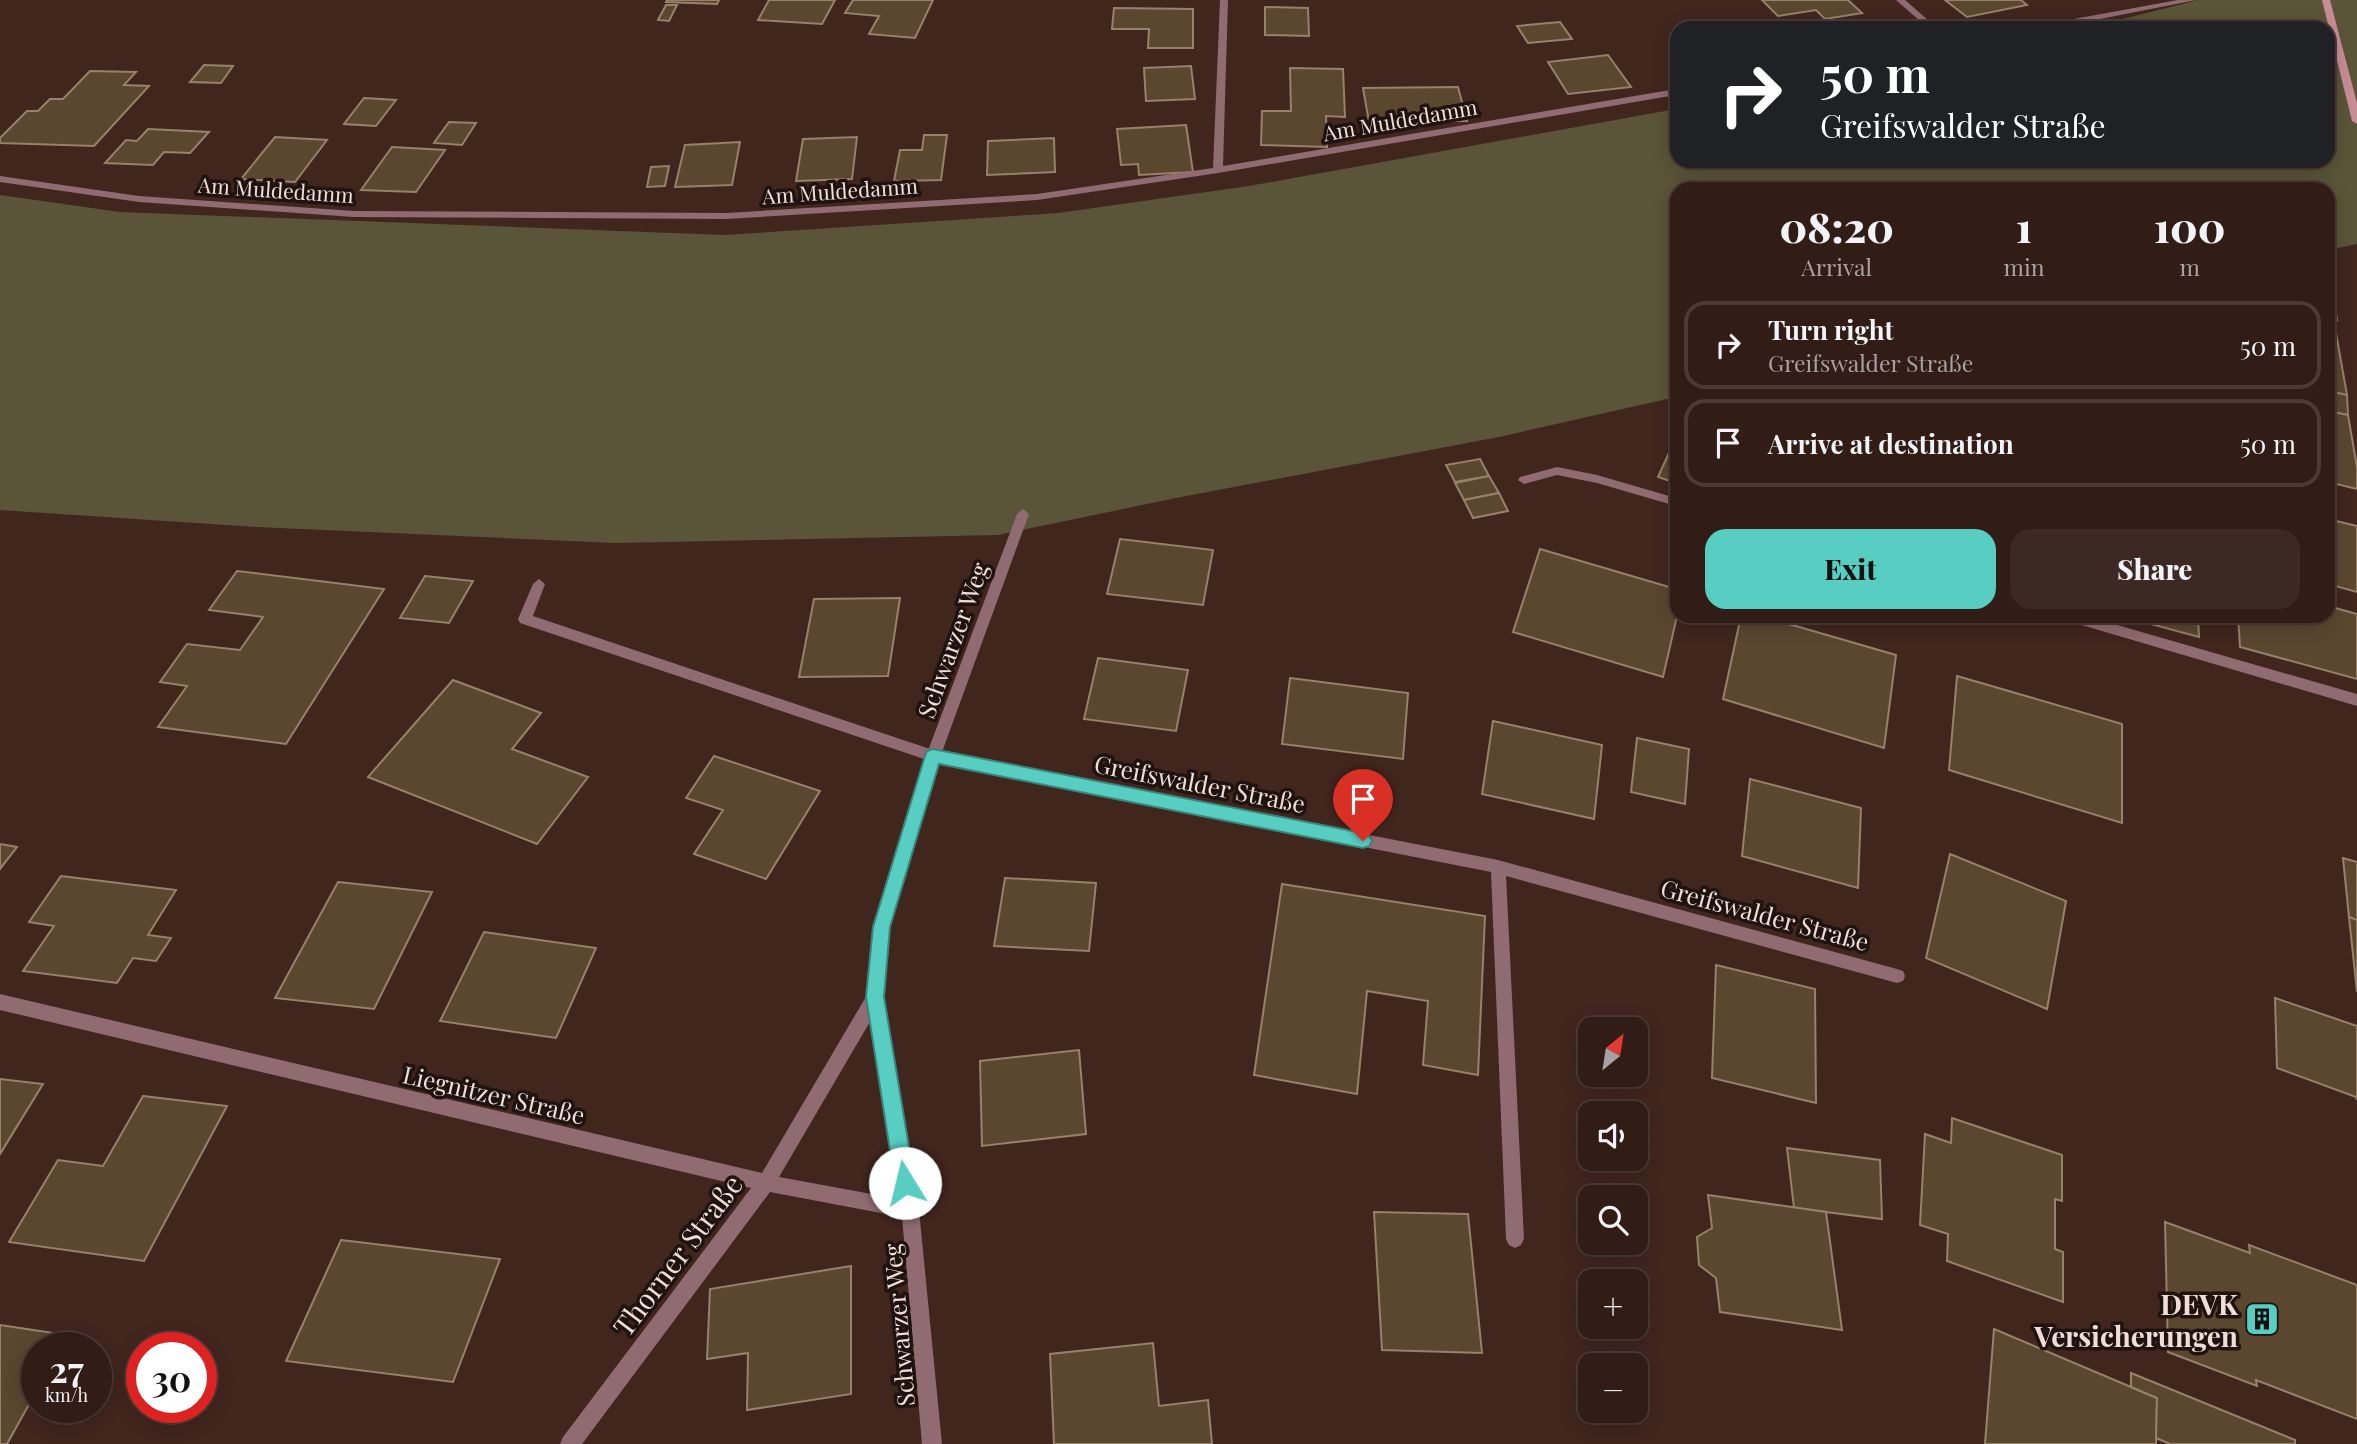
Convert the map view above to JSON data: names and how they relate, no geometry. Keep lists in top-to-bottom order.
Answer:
{
  "streets": {
    "street": [
      "Am Muldedamm",
      "Schwarzer Weg",
      "Greifswalder Straße",
      "Liegnitzer Straße",
      "Thorner Straße"
    ]
  },
  "crossings": [
    ["Schwarzer Weg", "Greifswalder Straße"],
    ["Schwarzer Weg", "Thorner Straße"],
    ["Liegnitzer Straße", "Thorner Straße"]
  ],
  "places": {
    "building": ["DEVK Versicherungen"]
  },
  "north": "top right",
  "page": {
    "turn": ["50 m", "Greifswalder Straße"],
    "eta": [
      "08:20",
      "Arrival",
      "1",
      "min",
      "100",
      "m"
    ],
    "list": [
      {
        "name": "Turn right",
        "note": "Greifswalder Straße",
        "value": "50 m"
      },
      {
        "name": "Arrive at destination",
        "value": "50 m"
      }
    ],
    "buttons": ["Exit", "Share"],
    "map_buttons": ["+", "−"],
    "speed": "27 km/h",
    "limit": "30"
  }
}
